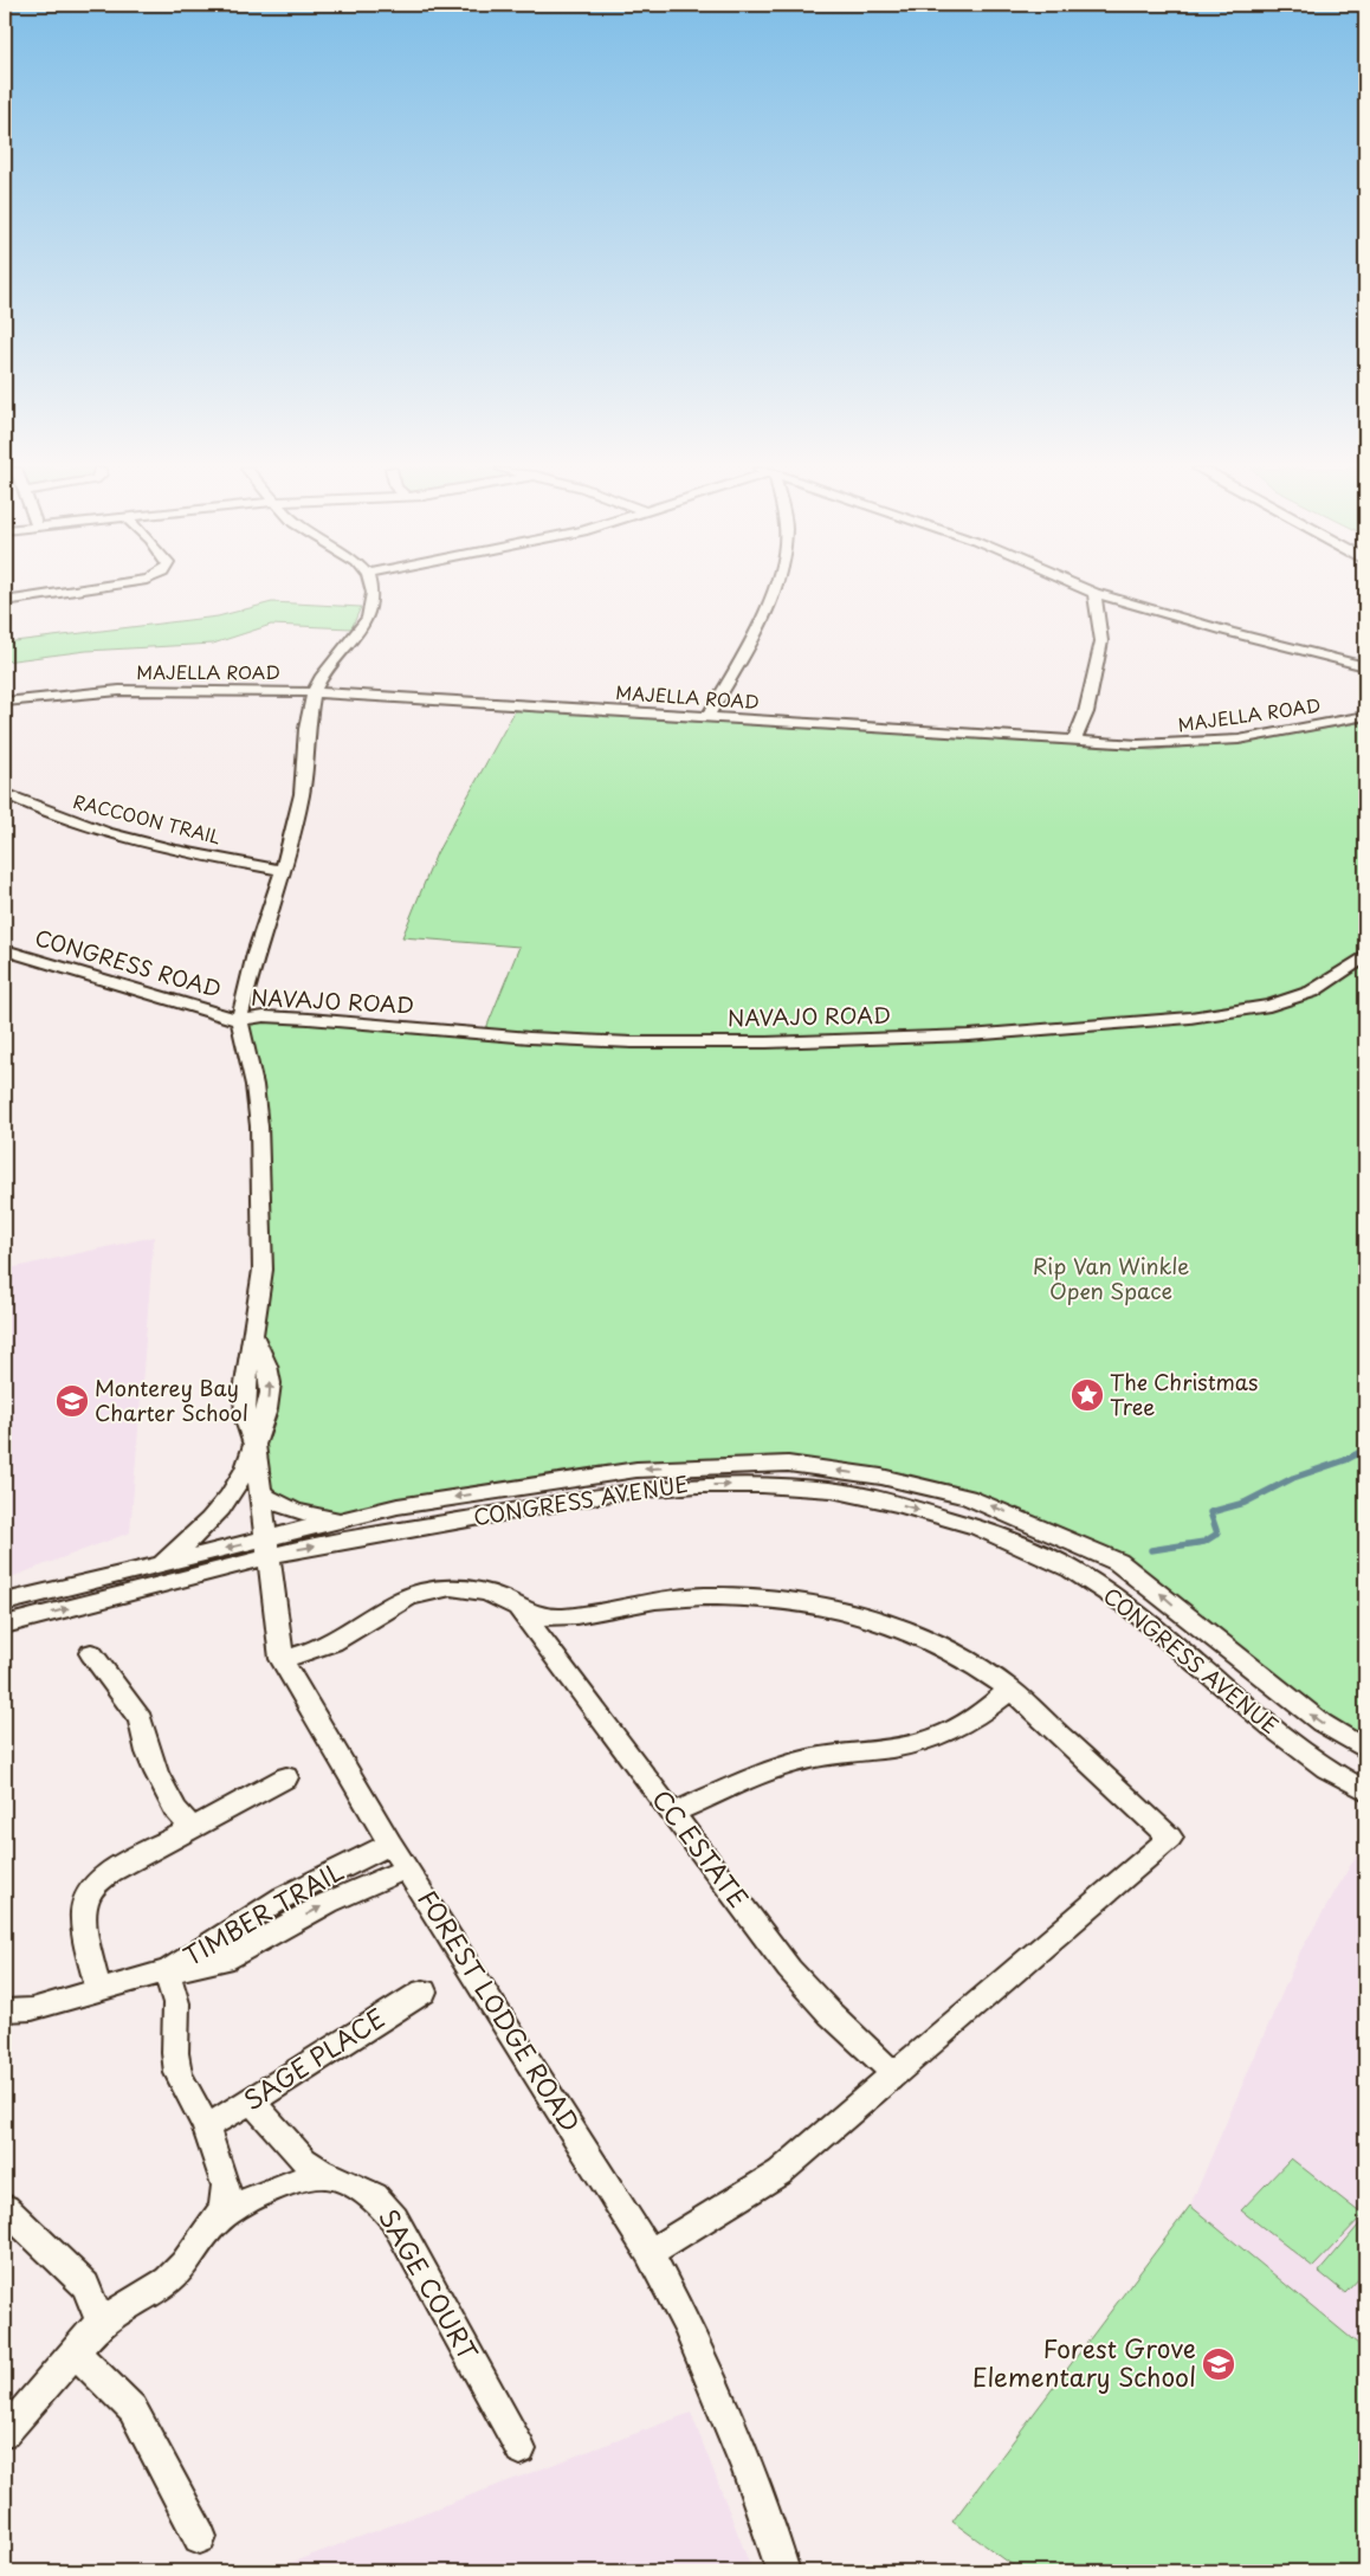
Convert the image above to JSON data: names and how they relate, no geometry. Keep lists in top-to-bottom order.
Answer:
{
  "streets": {
    "street": [
      "MAJELLA ROAD",
      "RACCOON TRAIL",
      "CONGRESS ROAD",
      "NAVAJO ROAD",
      "CONGRESS AVENUE",
      "CC ESTATE",
      "TIMBER TRAIL",
      "FOREST LODGE ROAD",
      "SAGE PLACE",
      "SAGE COURT"
    ]
  },
  "crossings": [
    ["MAJELLA ROAD", "FOREST LODGE ROAD"],
    ["RACCOON TRAIL", "FOREST LODGE ROAD"],
    ["CONGRESS ROAD", "NAVAJO ROAD"],
    ["CONGRESS ROAD", "FOREST LODGE ROAD"],
    ["NAVAJO ROAD", "FOREST LODGE ROAD"],
    ["CONGRESS AVENUE", "FOREST LODGE ROAD"],
    ["TIMBER TRAIL", "FOREST LODGE ROAD"],
    ["TIMBER TRAIL", "SAGE PLACE"],
    ["SAGE PLACE", "SAGE COURT"]
  ],
  "parks": ["Rip Van Winkle Open Space"],
  "places": {
    "place": ["The Christmas Tree"],
    "school or university": ["Monterey Bay Charter School", "Forest Grove Elementary School"]
  }
}
